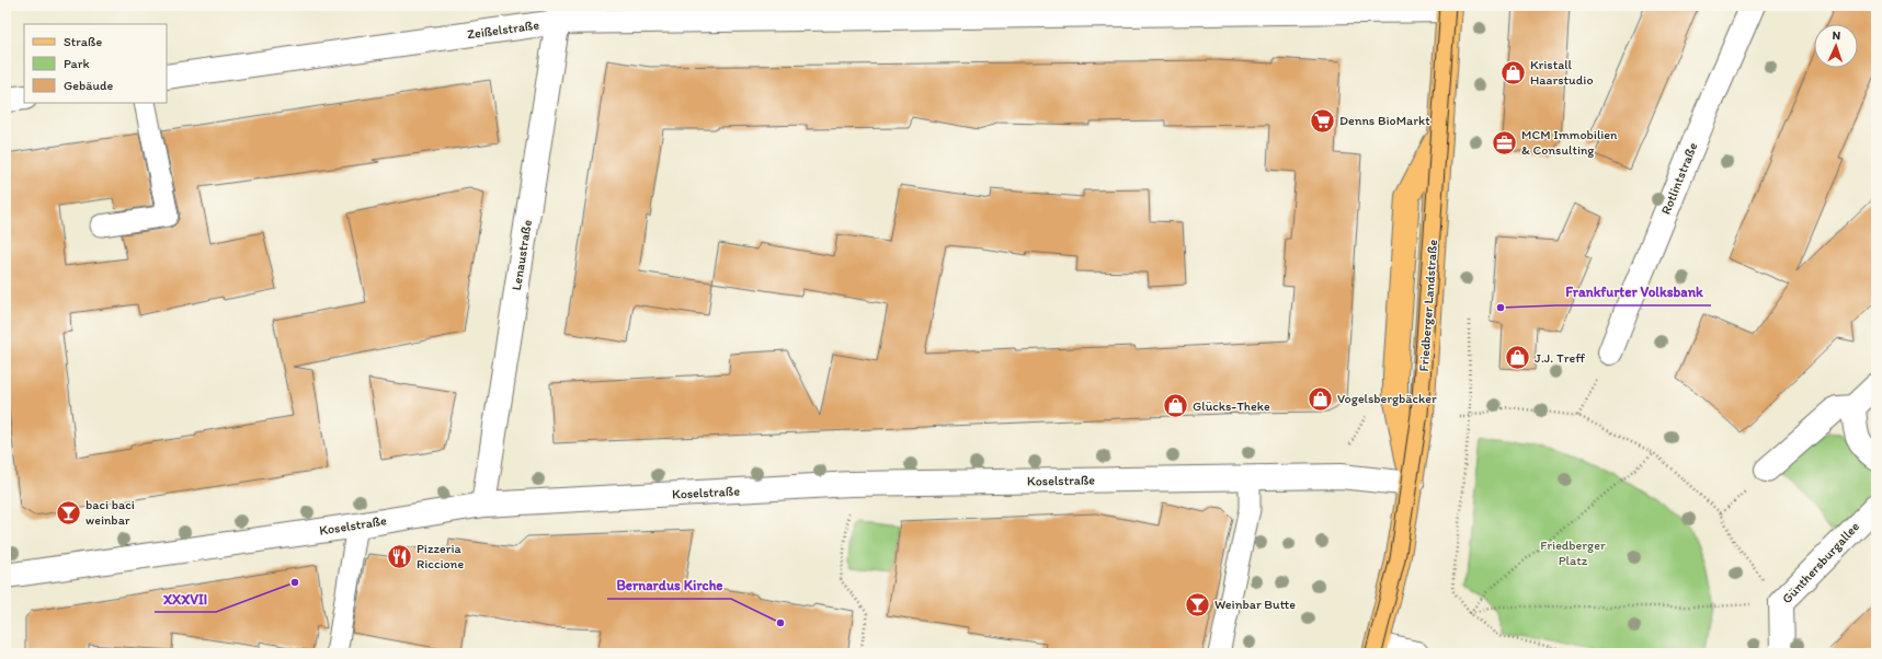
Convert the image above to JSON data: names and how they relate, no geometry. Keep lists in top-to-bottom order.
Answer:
{
  "streets": {
    "main road": ["Friedberger Landstraße"],
    "street": [
      "Zeißelstraße",
      "Rotlintstraße",
      "Lenaustraße",
      "Koselstraße",
      "Günthersburgallee"
    ]
  },
  "crossings": [
    ["Zeißelstraße", "Lenaustraße"],
    ["Zeißelstraße", "Friedberger Landstraße"],
    ["Lenaustraße", "Koselstraße"],
    ["Friedberger Landstraße", "Koselstraße"]
  ],
  "parks": ["Friedberger Platz"],
  "places": {
    "shop": [
      "Kristall Haarstudio",
      "J.J. Treff",
      "Vogelsbergbäcker",
      "Glücks-Theke"
    ],
    "supermarket": ["Denns BioMarkt"],
    "office": ["MCM Immobilien & Consulting"],
    "other": ["Frankfurter Volksbank", "XXXVII", "Bernardus Kirche"],
    "bar": ["baci baci weinbar", "Weinbar Butte"],
    "restaurant": ["Pizzeria Riccione"]
  },
  "legend": ["Straße", "Park", "Gebäude"],
  "north": "top"
}
